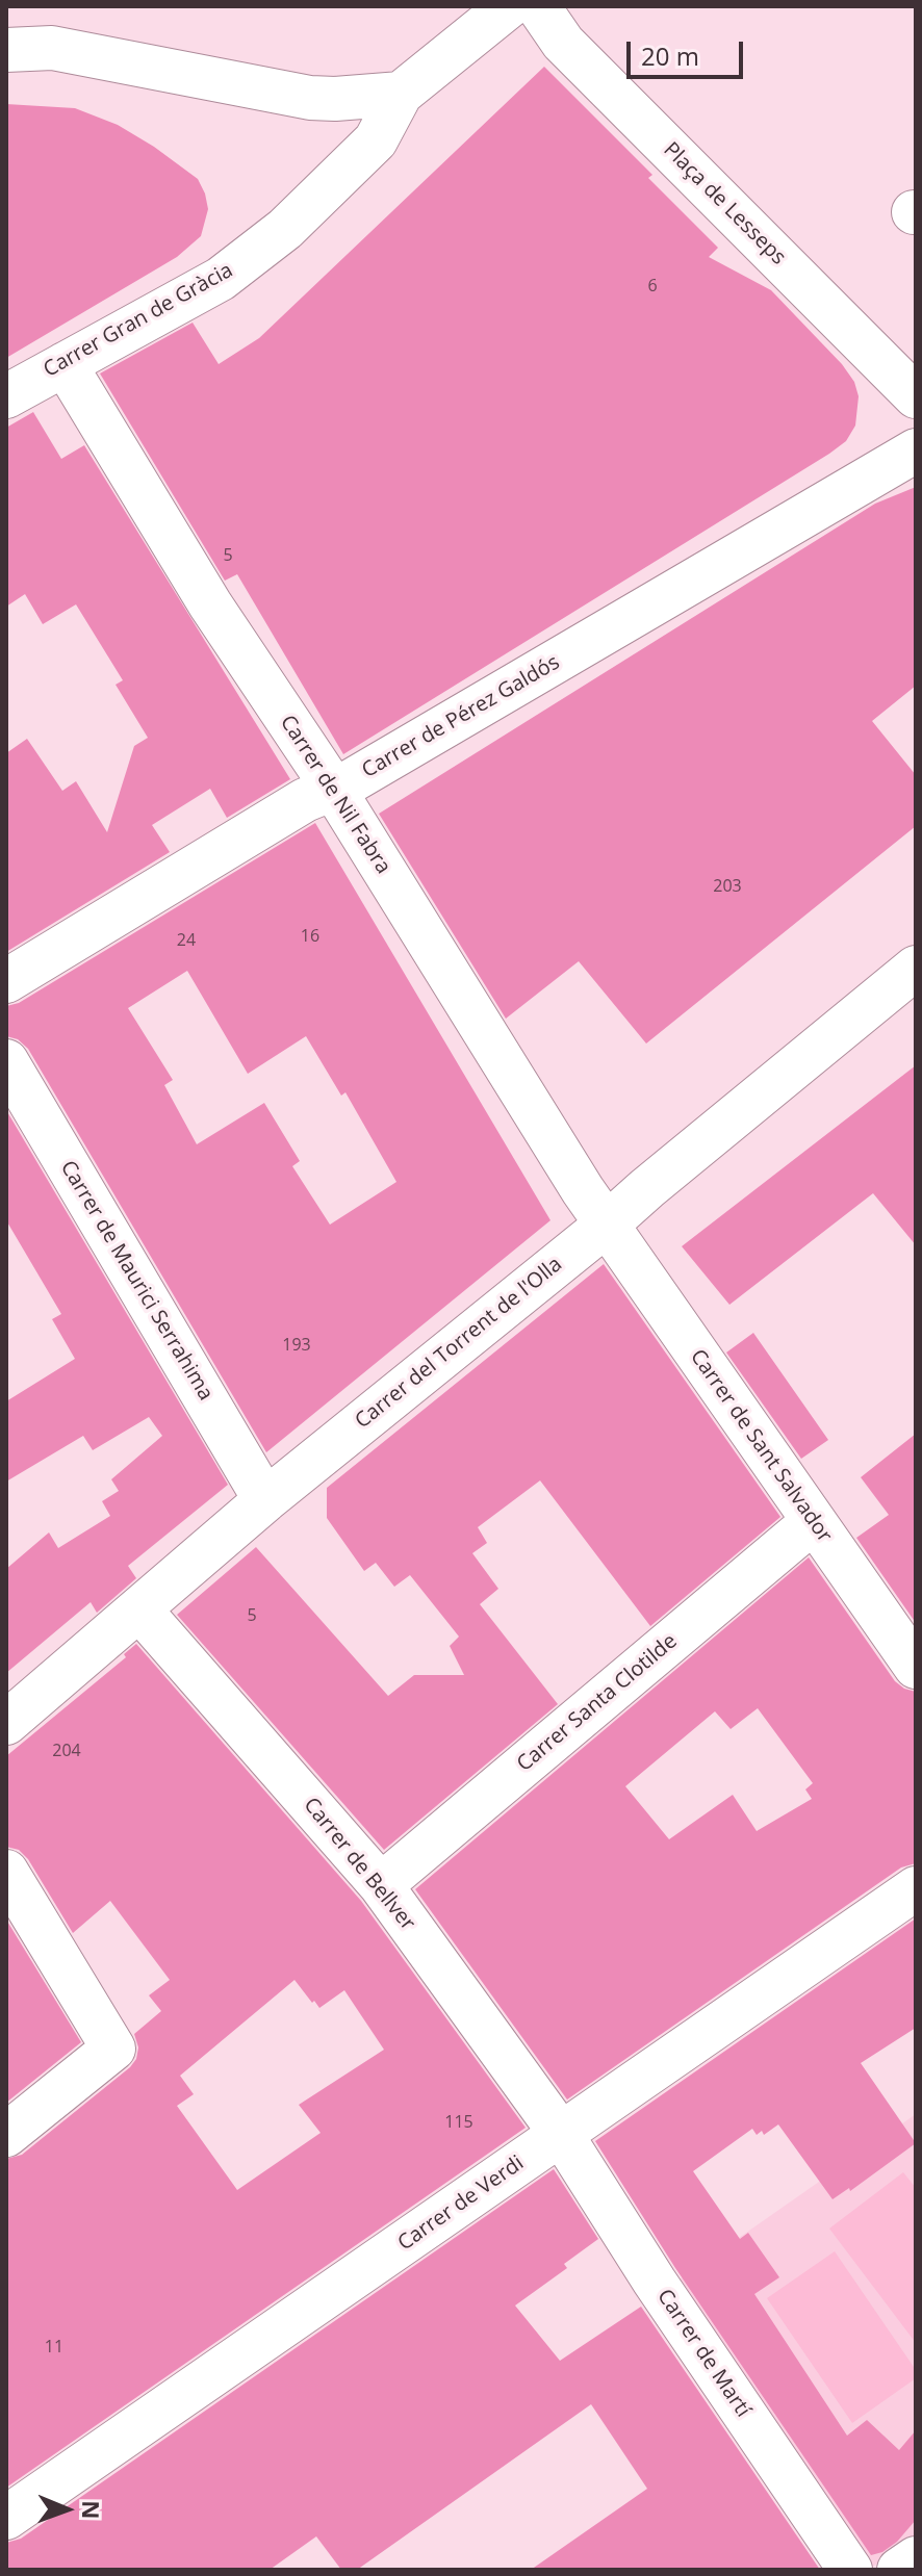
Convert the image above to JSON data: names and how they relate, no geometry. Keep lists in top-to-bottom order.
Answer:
{
  "streets": {
    "street": [
      "Plaça de Lesseps",
      "Carrer Gran de Gràcia",
      "Carrer de Pérez Galdós",
      "Carrer de Nil Fabra",
      "Carrer de Maurici Serrahima",
      "Carrer del Torrent de l'Olla",
      "Carrer de Sant Salvador",
      "Carrer Santa Clotilde",
      "Carrer de Bellver",
      "Carrer de Verdi",
      "Carrer de Martí"
    ]
  },
  "crossings": [
    ["Carrer Gran de Gràcia", "Carrer de Nil Fabra"],
    ["Carrer de Pérez Galdós", "Carrer de Nil Fabra"],
    ["Carrer de Nil Fabra", "Carrer del Torrent de l'Olla"],
    ["Carrer de Nil Fabra", "Carrer de Sant Salvador"],
    ["Carrer de Maurici Serrahima", "Carrer del Torrent de l'Olla"],
    ["Carrer del Torrent de l'Olla", "Carrer de Sant Salvador"],
    ["Carrer del Torrent de l'Olla", "Carrer de Bellver"],
    ["Carrer de Sant Salvador", "Carrer Santa Clotilde"],
    ["Carrer Santa Clotilde", "Carrer de Bellver"],
    ["Carrer de Bellver", "Carrer de Verdi"],
    ["Carrer de Bellver", "Carrer de Martí"],
    ["Carrer de Verdi", "Carrer de Martí"]
  ],
  "house_numbers": [
    "6",
    "5",
    "203",
    "16",
    "24",
    "193",
    "5",
    "204",
    "115",
    "11"
  ],
  "scale_bar": "20 m",
  "north": "right"
}
